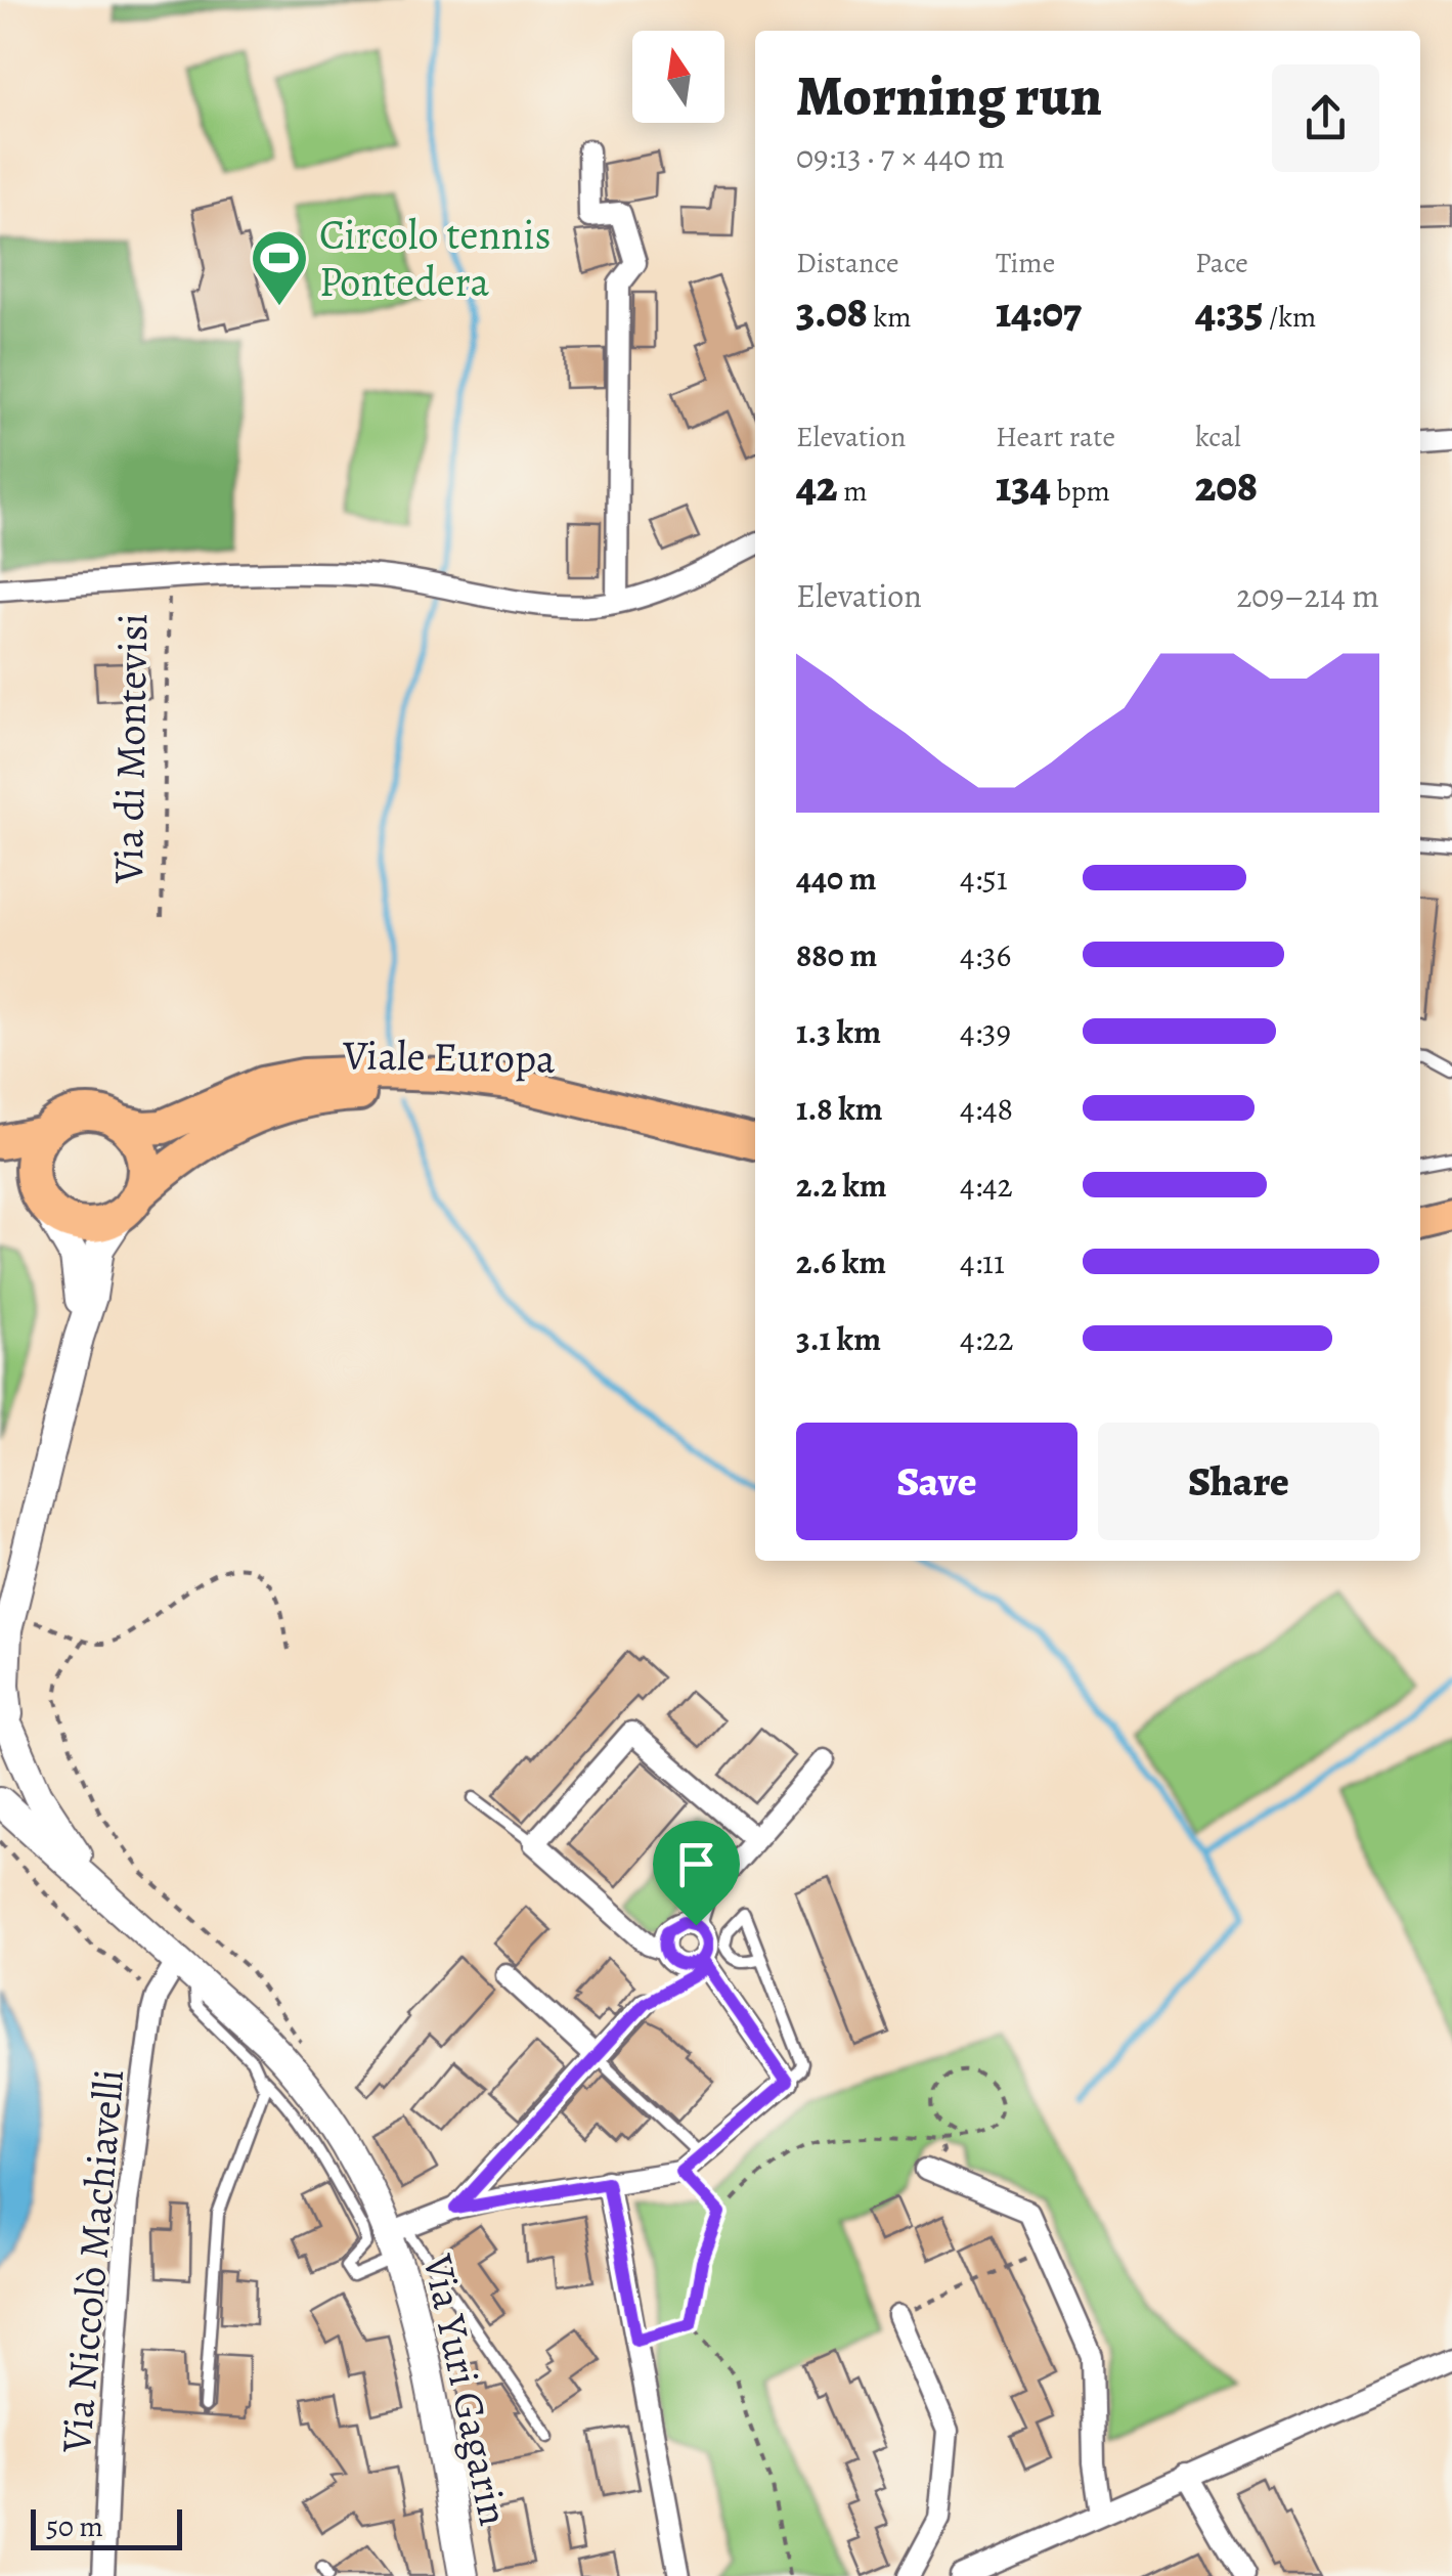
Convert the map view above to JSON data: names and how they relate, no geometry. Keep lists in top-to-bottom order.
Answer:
{
  "streets": {
    "main road": ["Viale Europa"],
    "street": ["Via di Montevisi", "Via Niccolò Machiavelli", "Via Yuri Gagarin"]
  },
  "crossings": [
    ["Via Niccolò Machiavelli", "Via Yuri Gagarin"]
  ],
  "places": {
    "sports": ["Circolo tennis Pontedera"]
  },
  "scale_bar": "50 m",
  "north": "top",
  "page": {
    "heading": ["Morning run", "09:13 · 7 × 440 m"],
    "stats": [
      ["Distance", "3.08 km"],
      ["Time", "14:07"],
      ["Pace", "4:35 /km"],
      ["Elevation", "42 m"],
      ["Heart rate", "134 bpm"],
      ["kcal", "208"]
    ],
    "chart": ["Elevation", "209–214 m"],
    "list": [
      {
        "name": "440 m",
        "note": "4:51"
      },
      {
        "name": "880 m",
        "note": "4:36"
      },
      {
        "name": "1.3 km",
        "note": "4:39"
      },
      {
        "name": "1.8 km",
        "note": "4:48"
      },
      {
        "name": "2.2 km",
        "note": "4:42"
      },
      {
        "name": "2.6 km",
        "note": "4:11"
      },
      {
        "name": "3.1 km",
        "note": "4:22"
      }
    ],
    "buttons": ["Save", "Share"],
    "scale": "50 m"
  }
}
